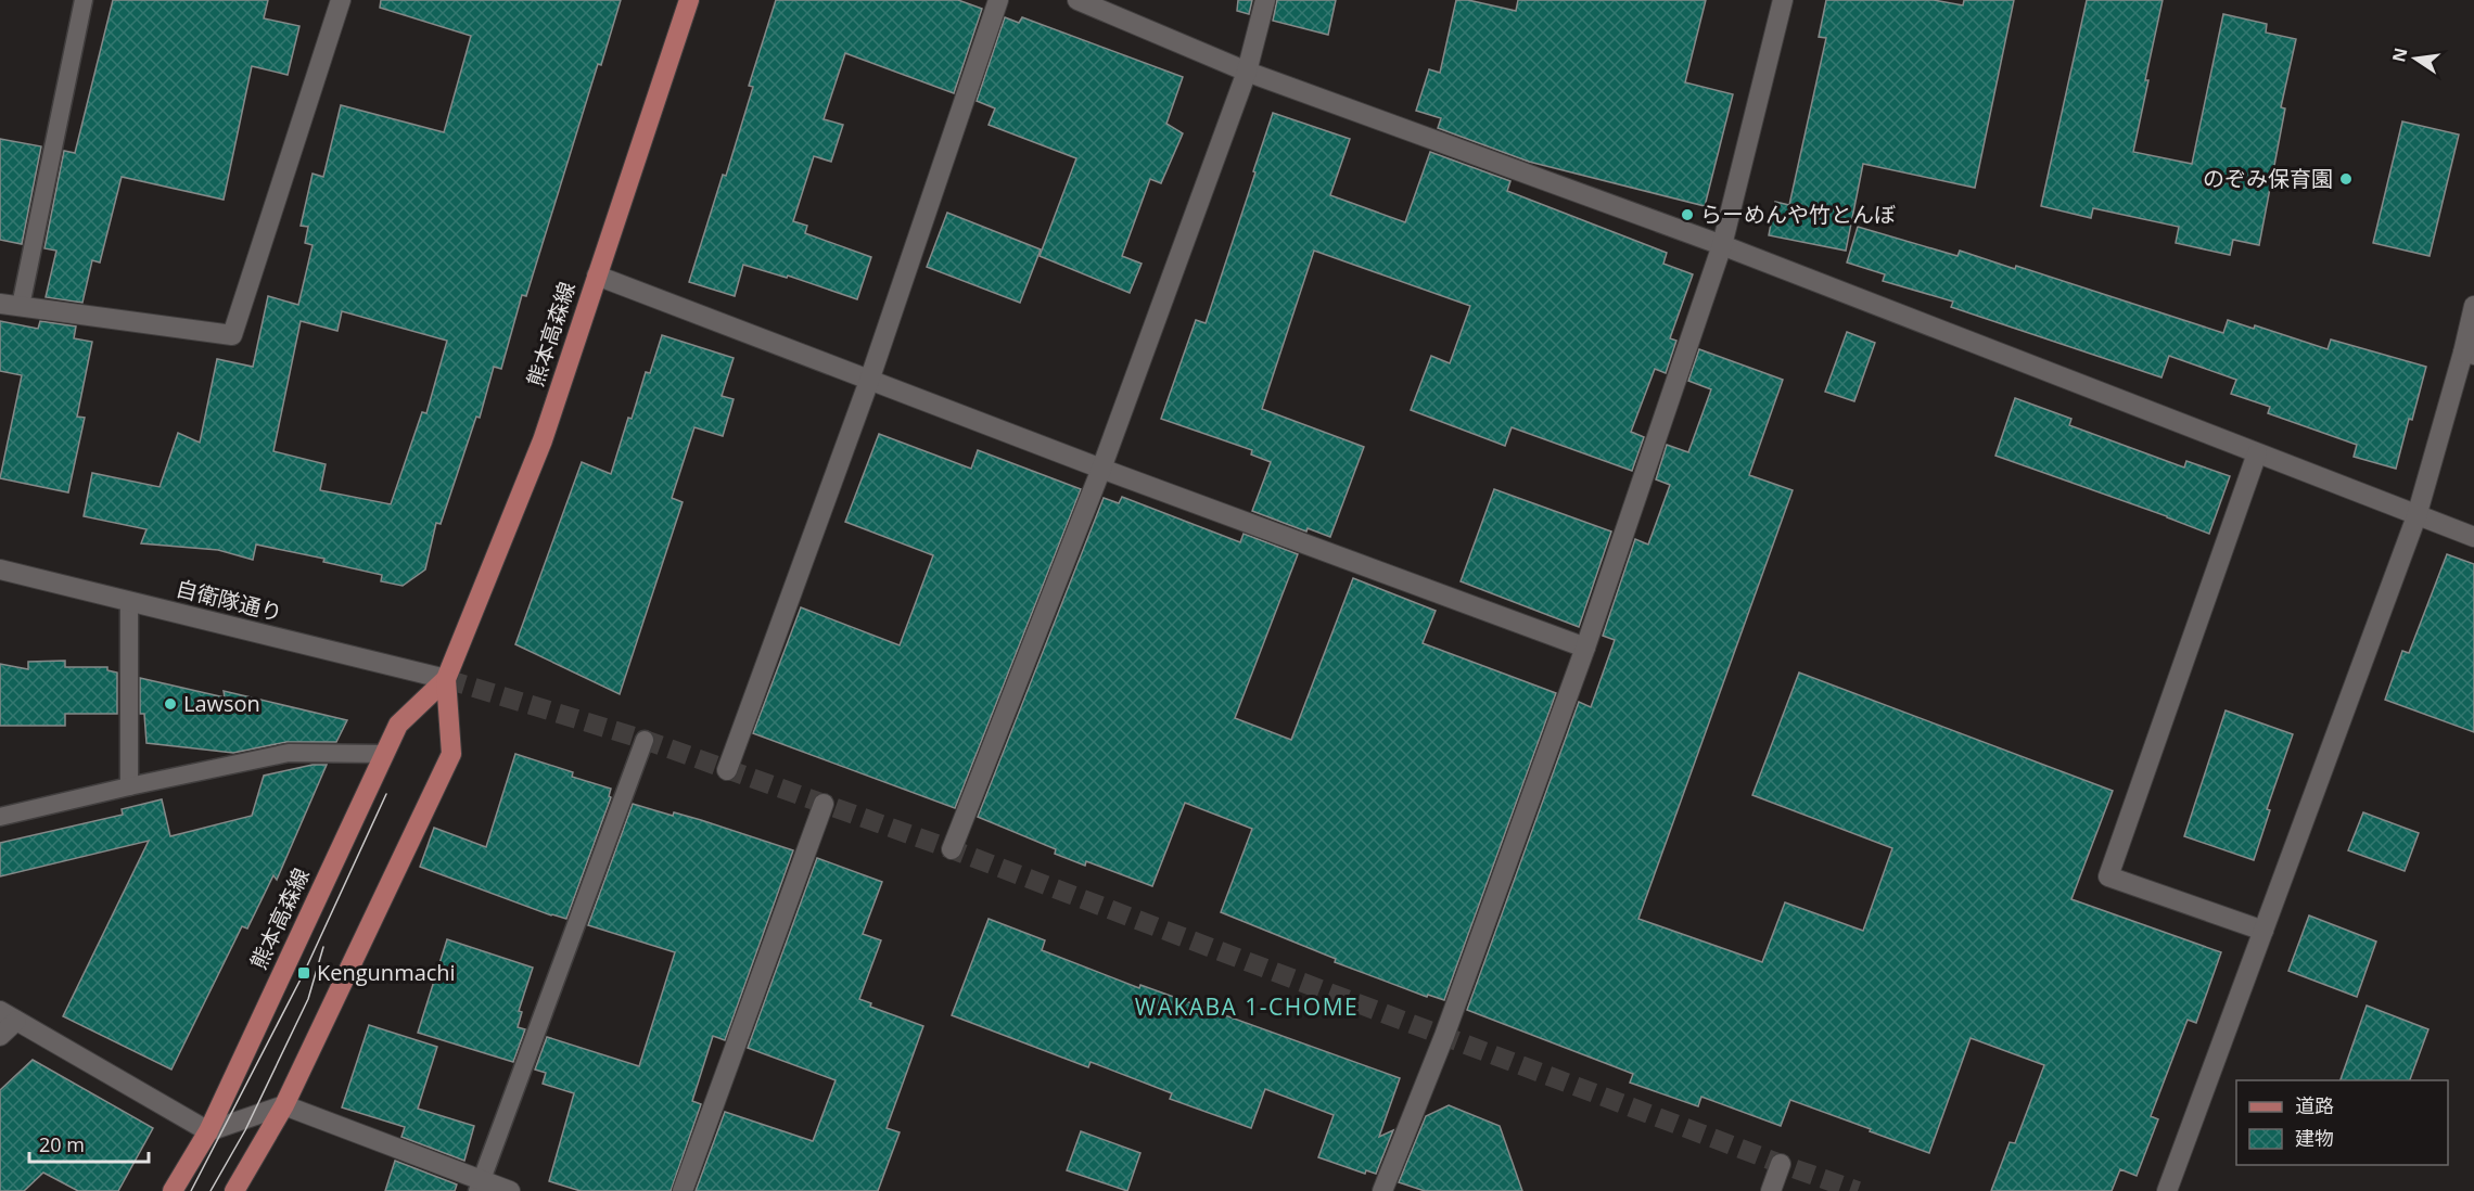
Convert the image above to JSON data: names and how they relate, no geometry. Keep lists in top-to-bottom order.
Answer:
{
  "streets": {
    "main road": ["熊本高森線"],
    "street": ["自衛隊通り"]
  },
  "crossings": [
    ["熊本高森線", "自衛隊通り"]
  ],
  "districts": ["WAKABA 1-CHOME"],
  "places": {
    "other": ["のぞみ保育園", "らーめんや竹とんぼ", "Lawson"],
    "transit": ["Kengunmachi"]
  },
  "legend": ["道路", "建物"],
  "scale_bar": "20 m",
  "north": "left"
}
